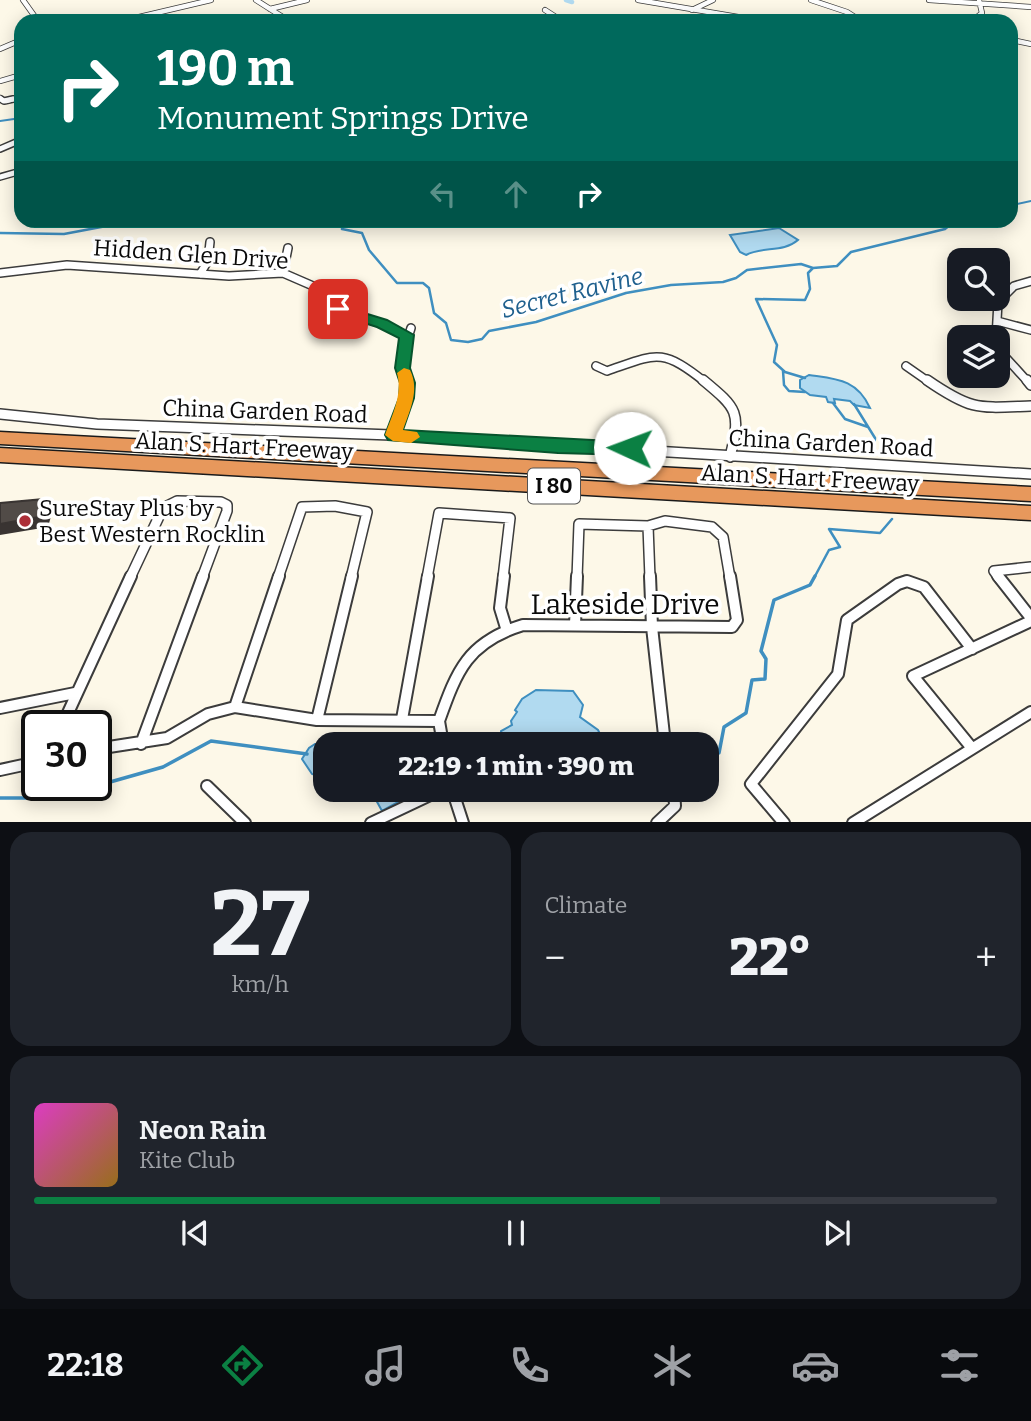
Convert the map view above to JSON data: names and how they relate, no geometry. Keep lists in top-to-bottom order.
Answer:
{
  "streets": {
    "highway": ["Alan S. Hart Freeway", "I 80"],
    "street": ["Hidden Glen Drive", "China Garden Road", "Lakeside Drive"]
  },
  "crossings": [
    ["Hidden Glen Drive", "China Garden Road"]
  ],
  "water": ["Secret Ravine"],
  "places": ["SureStay Plus by Best Western Rocklin"],
  "page": {
    "turn": ["190 m", "Monument Springs Drive"],
    "limit": "30",
    "trip": "22:19 · 1 min · 390 m",
    "tile": [
      ["27", "km/h"],
      "Climate"
    ],
    "heat": ["−", "22°", "+"],
    "song": ["Neon Rain", "Kite Club"],
    "tabs": "22:18"
  }
}
